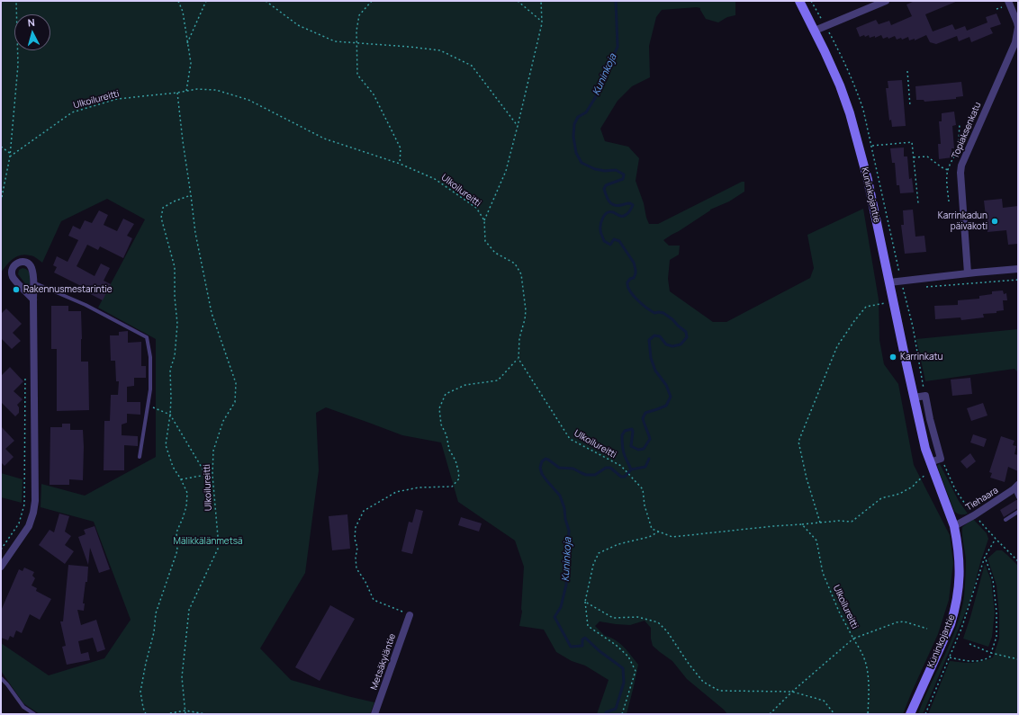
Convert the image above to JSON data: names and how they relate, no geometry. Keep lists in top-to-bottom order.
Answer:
{
  "streets": {
    "main road": ["Kuninkojantie"],
    "street": ["Topiaksenkatu", "Tiehaara", "Metsäkyläntie"],
    "path": ["Ulkoilureitti"]
  },
  "crossings": [
    ["Kuninkojantie", "Tiehaara"]
  ],
  "water": ["Kuninkoja"],
  "parks": ["Mälikkälänmetsä"],
  "places": ["Karrinkadun päiväkoti", "Rakennusmestarintie", "Karrinkatu"],
  "north": "top"
}
